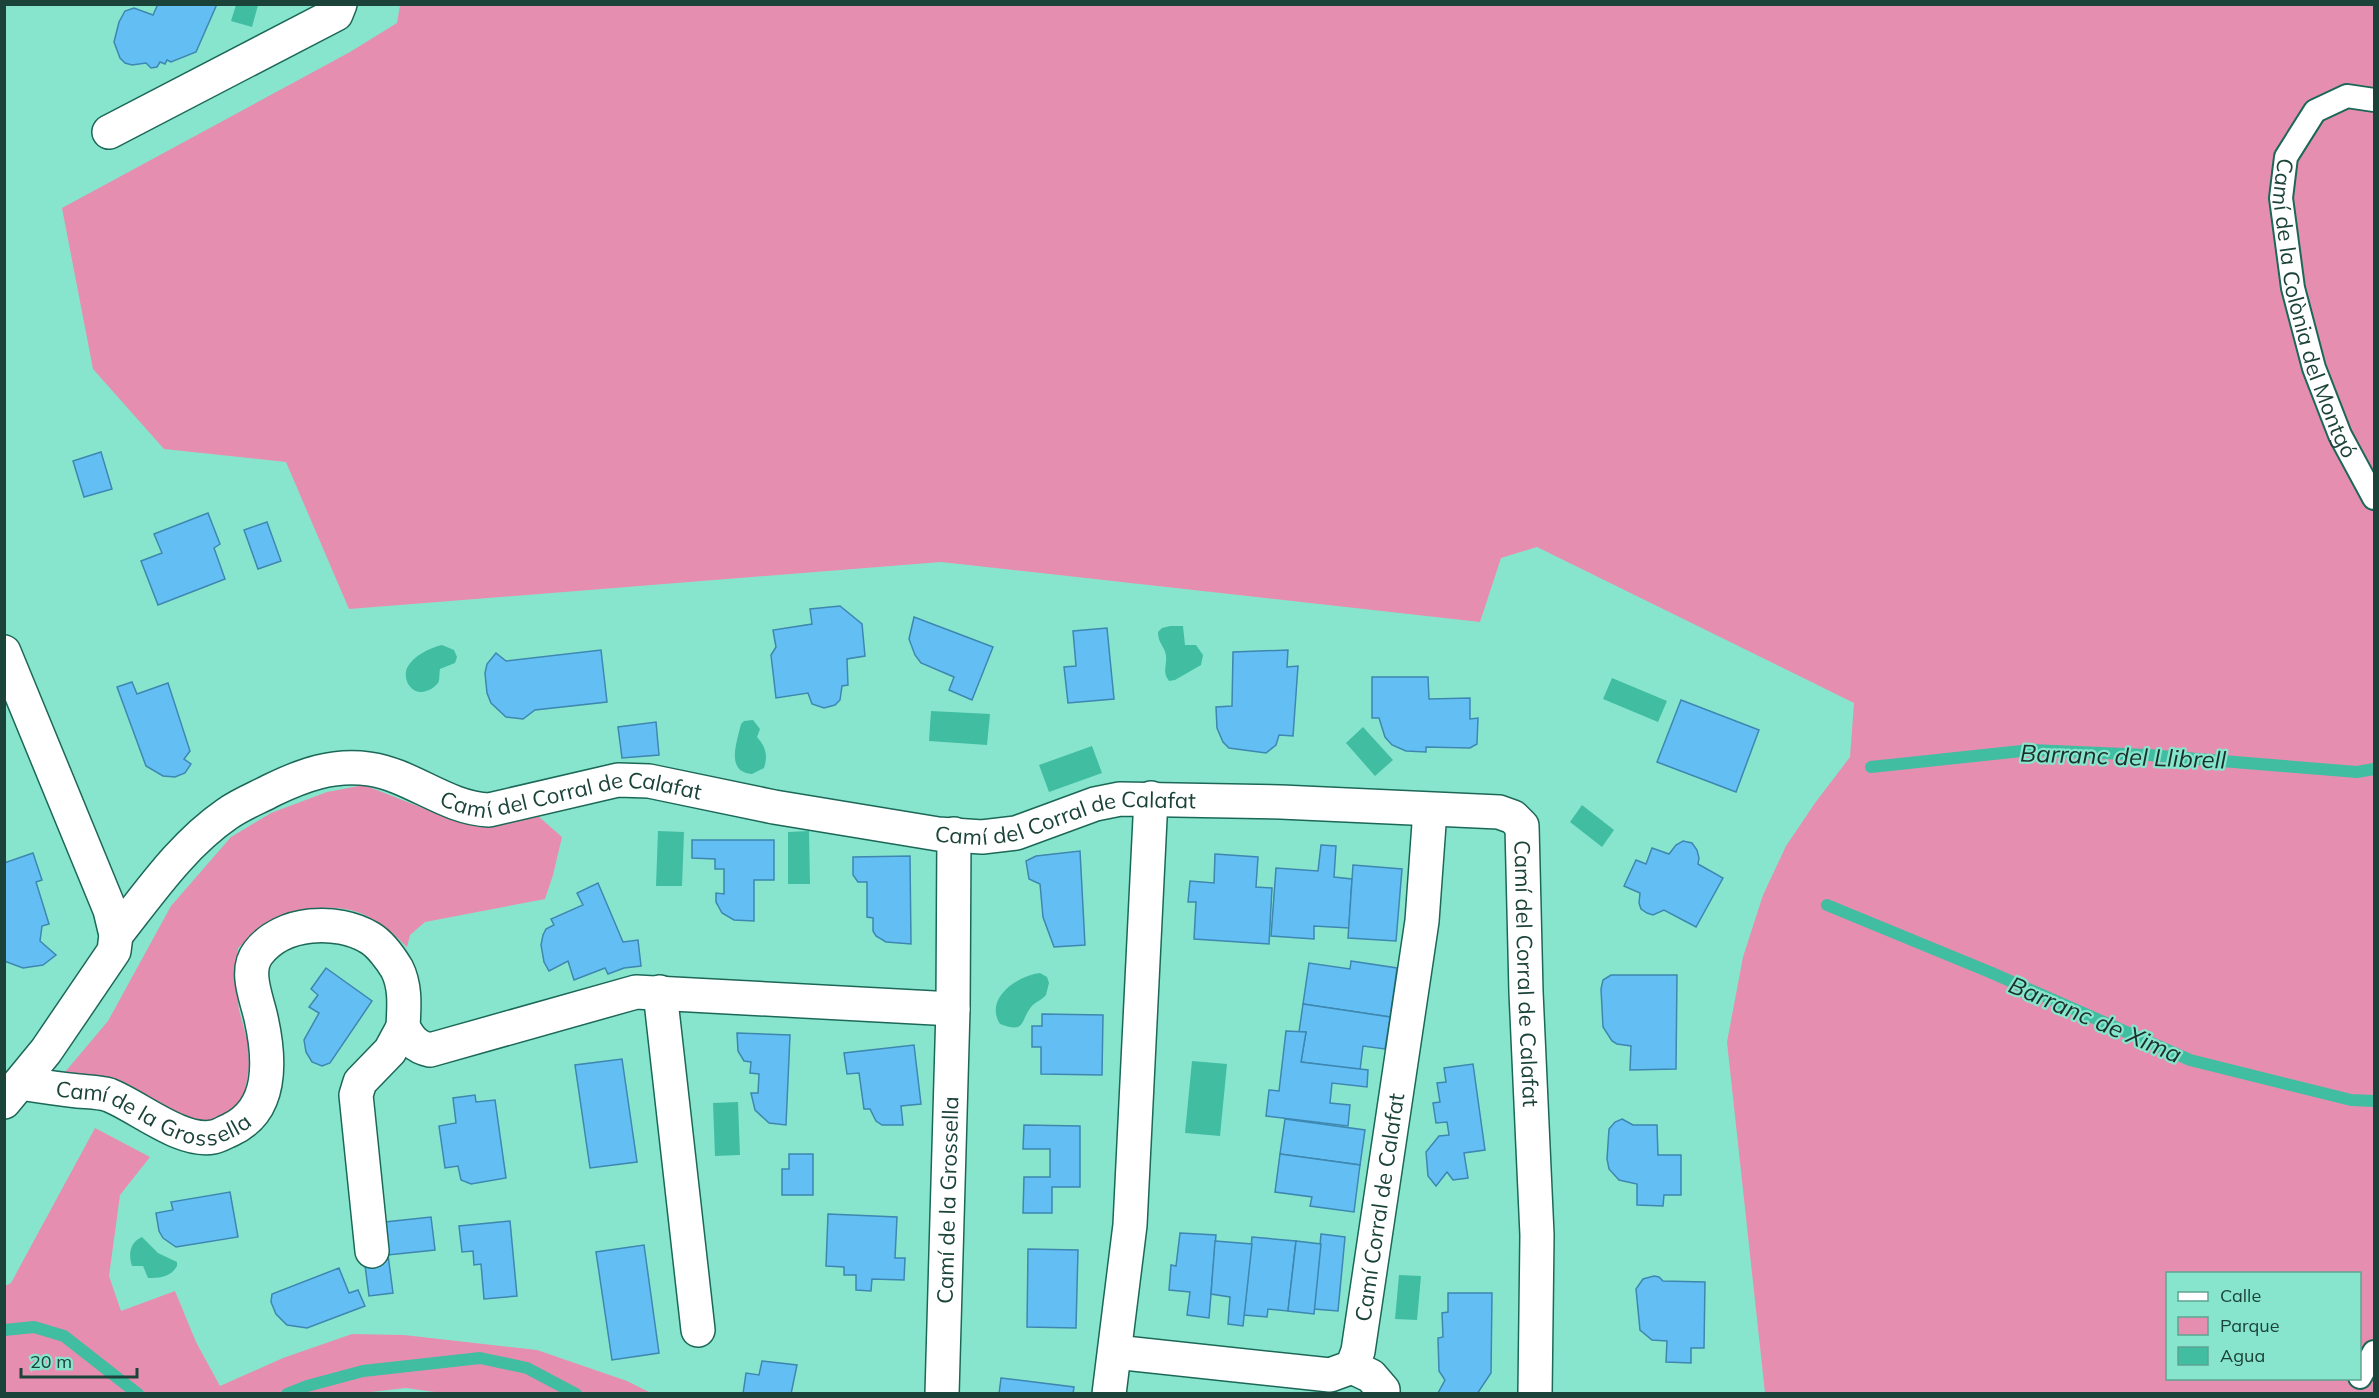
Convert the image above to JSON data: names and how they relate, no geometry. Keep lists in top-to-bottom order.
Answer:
{
  "streets": {
    "street": ["Camí del Corral de Calafat", "Camí de la Grossella", "Camí Corral de Calafat"],
    "lane": ["Camí de la Colònia del Montgó"]
  },
  "crossings": [
    ["Camí del Corral de Calafat", "Camí de la Grossella"],
    ["Camí del Corral de Calafat", "Camí Corral de Calafat"]
  ],
  "water": ["Barranc del Llibrell", "Barranc de Xima"],
  "legend": ["Calle", "Parque", "Agua"],
  "scale_bar": "20 m"
}
